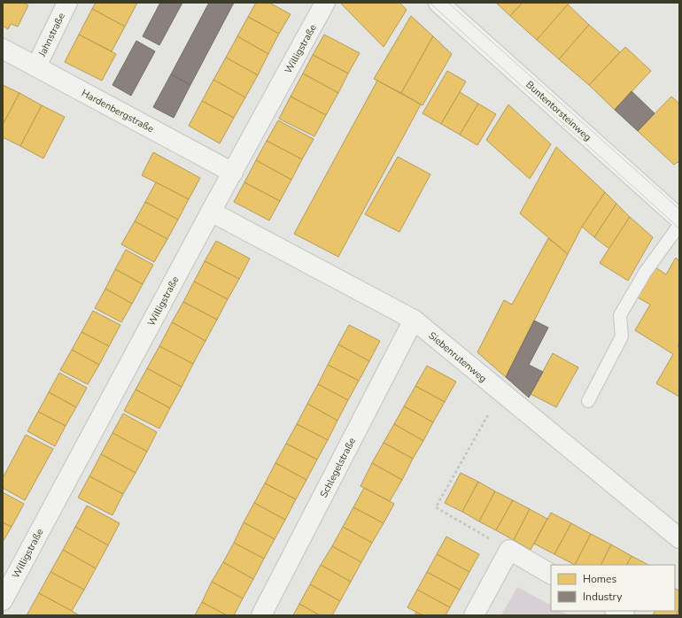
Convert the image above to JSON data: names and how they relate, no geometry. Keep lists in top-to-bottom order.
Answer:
{
  "streets": {
    "street": [
      "Jahnstraße",
      "Willigstraße",
      "Hardenbergstraße",
      "Buntentorsteinweg",
      "Siebenrutenweg",
      "Schlegelstraße"
    ]
  },
  "crossings": [
    ["Jahnstraße", "Hardenbergstraße"],
    ["Willigstraße", "Hardenbergstraße"],
    ["Willigstraße", "Siebenrutenweg"],
    ["Siebenrutenweg", "Schlegelstraße"]
  ],
  "legend": ["Homes", "Industry"]
}
